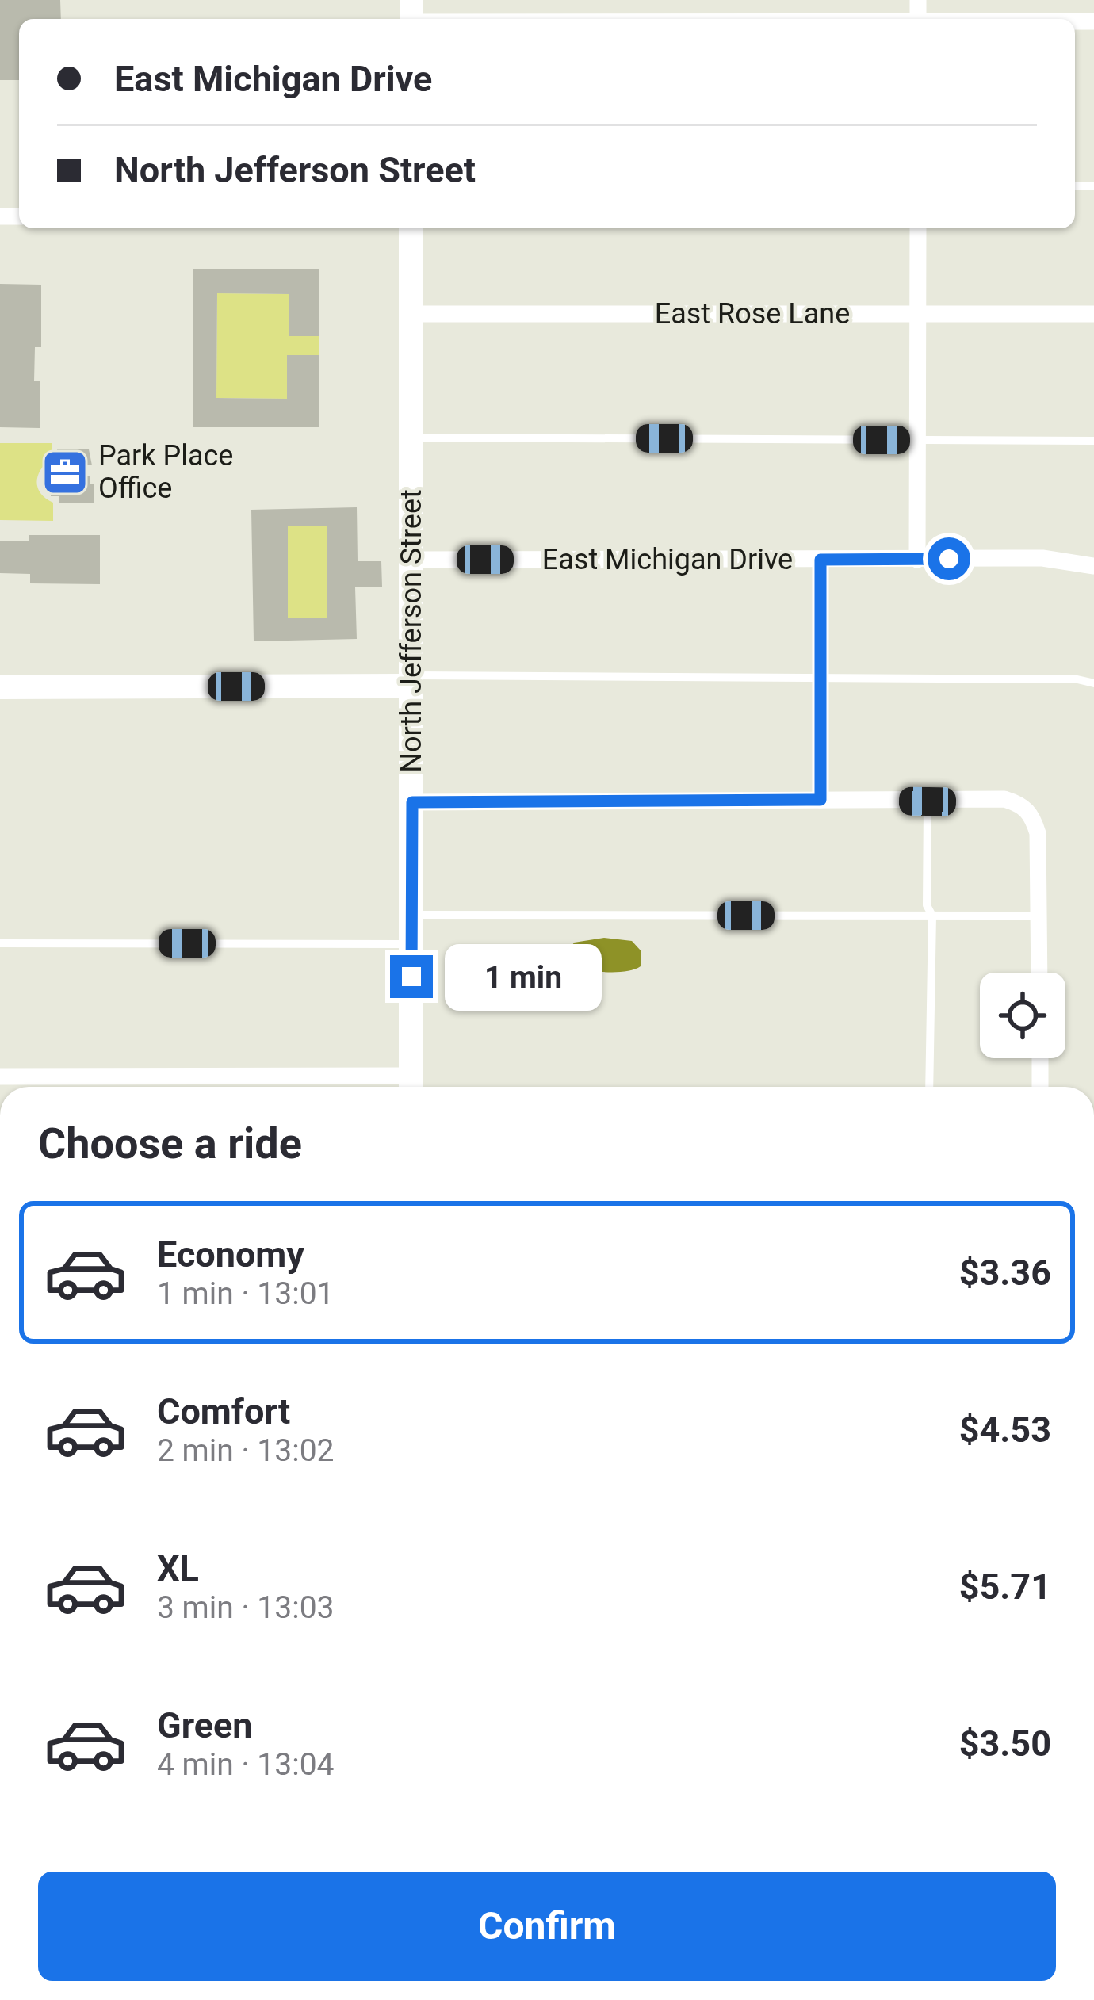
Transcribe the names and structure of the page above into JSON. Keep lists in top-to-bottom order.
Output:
{
  "streets": {
    "street": ["East Rose Lane", "East Michigan Drive", "North Jefferson Street"]
  },
  "crossings": [
    ["East Rose Lane", "North Jefferson Street"],
    ["East Michigan Drive", "North Jefferson Street"]
  ],
  "places": {
    "office": ["Park Place Office"]
  },
  "page": {
    "banner": ["East Michigan Drive", "North Jefferson Street"],
    "bubble": "1 min",
    "heading": "Choose a ride",
    "list": [
      {
        "name": "Economy",
        "note": "1 min · 13:01",
        "value": "$3.36"
      },
      {
        "name": "Comfort",
        "note": "2 min · 13:02",
        "value": "$4.53"
      },
      {
        "name": "XL",
        "note": "3 min · 13:03",
        "value": "$5.71"
      },
      {
        "name": "Green",
        "note": "4 min · 13:04",
        "value": "$3.50"
      }
    ],
    "buttons": "Confirm"
  }
}
